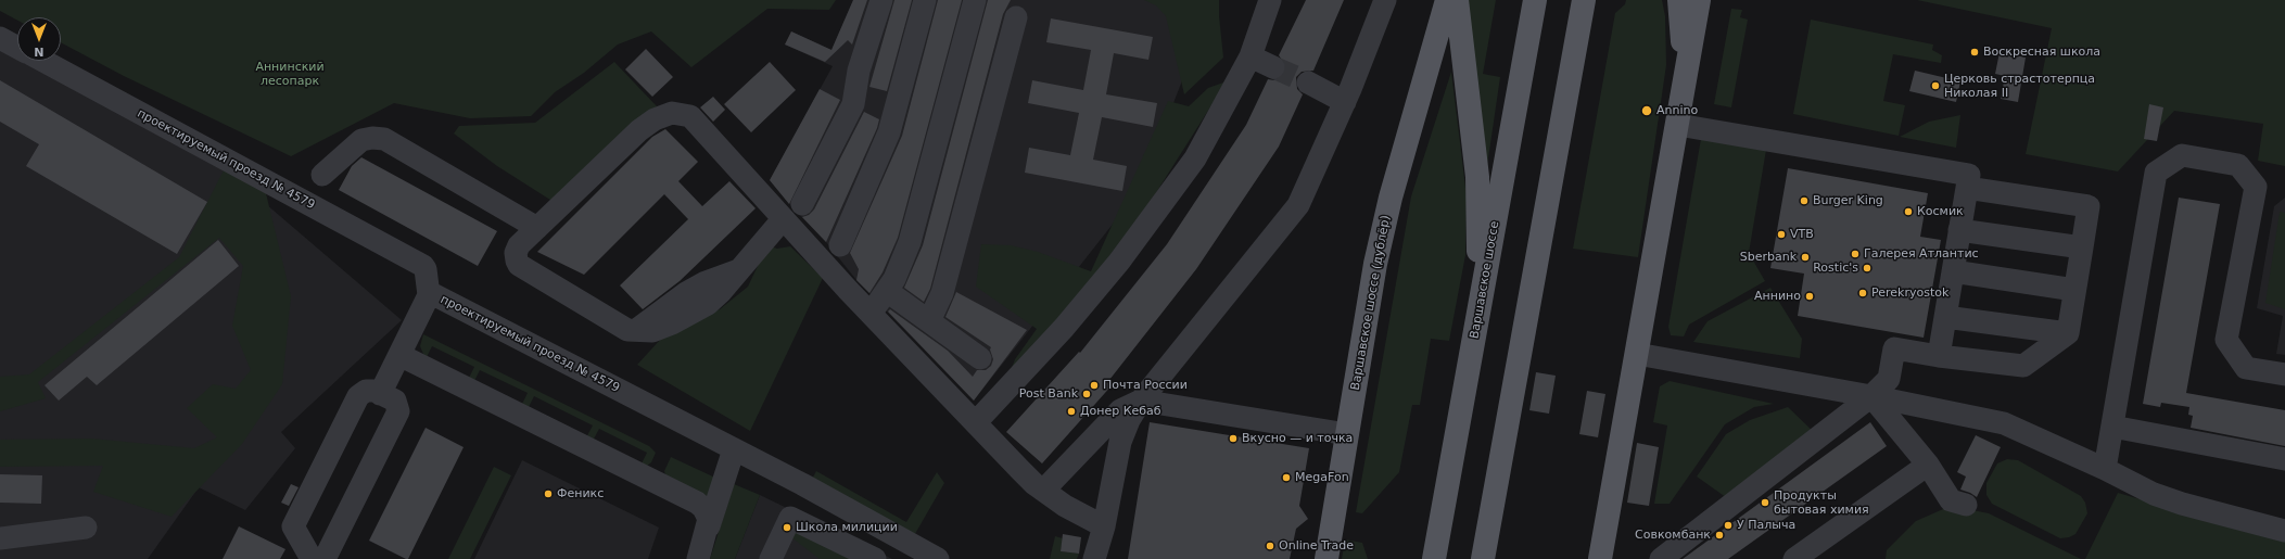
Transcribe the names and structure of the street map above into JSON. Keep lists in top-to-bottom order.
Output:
{
  "streets": {
    "main road": ["Варшавское шоссе", "Варшавское шоссе (дублёр)"],
    "street": ["проектируемый проезд № 4579"]
  },
  "parks": ["Аннинский лесопарк"],
  "places": [
    "Воскресная школа",
    "Церковь страстотерпца Николая II",
    "Annino",
    "Burger King",
    "Космик",
    "VTB",
    "Галерея Атлантис",
    "Sberbank",
    "Rostic's",
    "Perekryostok",
    "Аннино",
    "Почта России",
    "Post Bank",
    "Донер Кебаб",
    "Вкусно — и точка",
    "MegaFon",
    "Феникс",
    "Продукты бытовая химия",
    "У Палыча",
    "Школа милиции",
    "Совкомбанк",
    "Online Trade"
  ],
  "north": "bottom"
}
